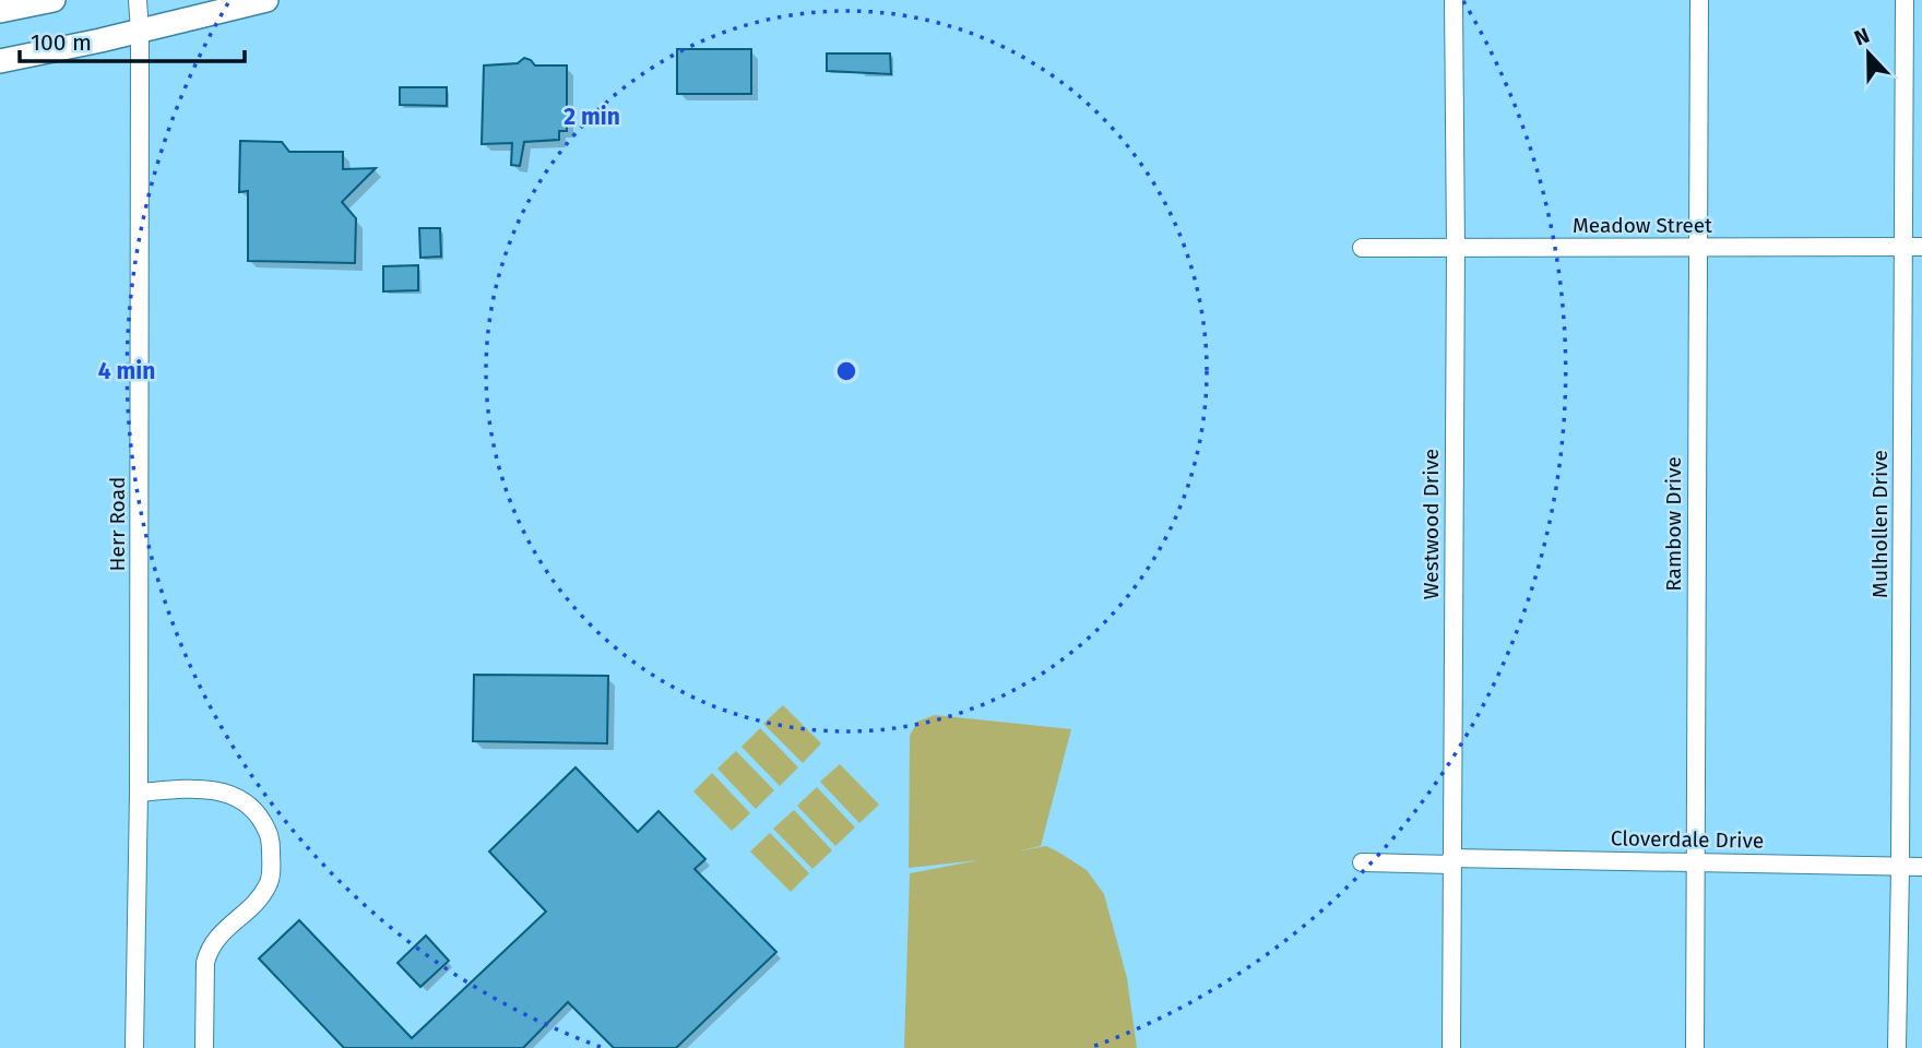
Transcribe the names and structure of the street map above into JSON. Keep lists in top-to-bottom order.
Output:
{
  "streets": {
    "street": [
      "Meadow Street",
      "Herr Road",
      "Westwood Drive",
      "Rambow Drive",
      "Mulhollen Drive",
      "Cloverdale Drive"
    ]
  },
  "crossings": [
    ["Meadow Street", "Westwood Drive"],
    ["Meadow Street", "Rambow Drive"],
    ["Meadow Street", "Mulhollen Drive"],
    ["Westwood Drive", "Cloverdale Drive"],
    ["Rambow Drive", "Cloverdale Drive"],
    ["Mulhollen Drive", "Cloverdale Drive"]
  ],
  "scale_bar": "100 m",
  "north": "top",
  "rings": ["2 min", "4 min"]
}
